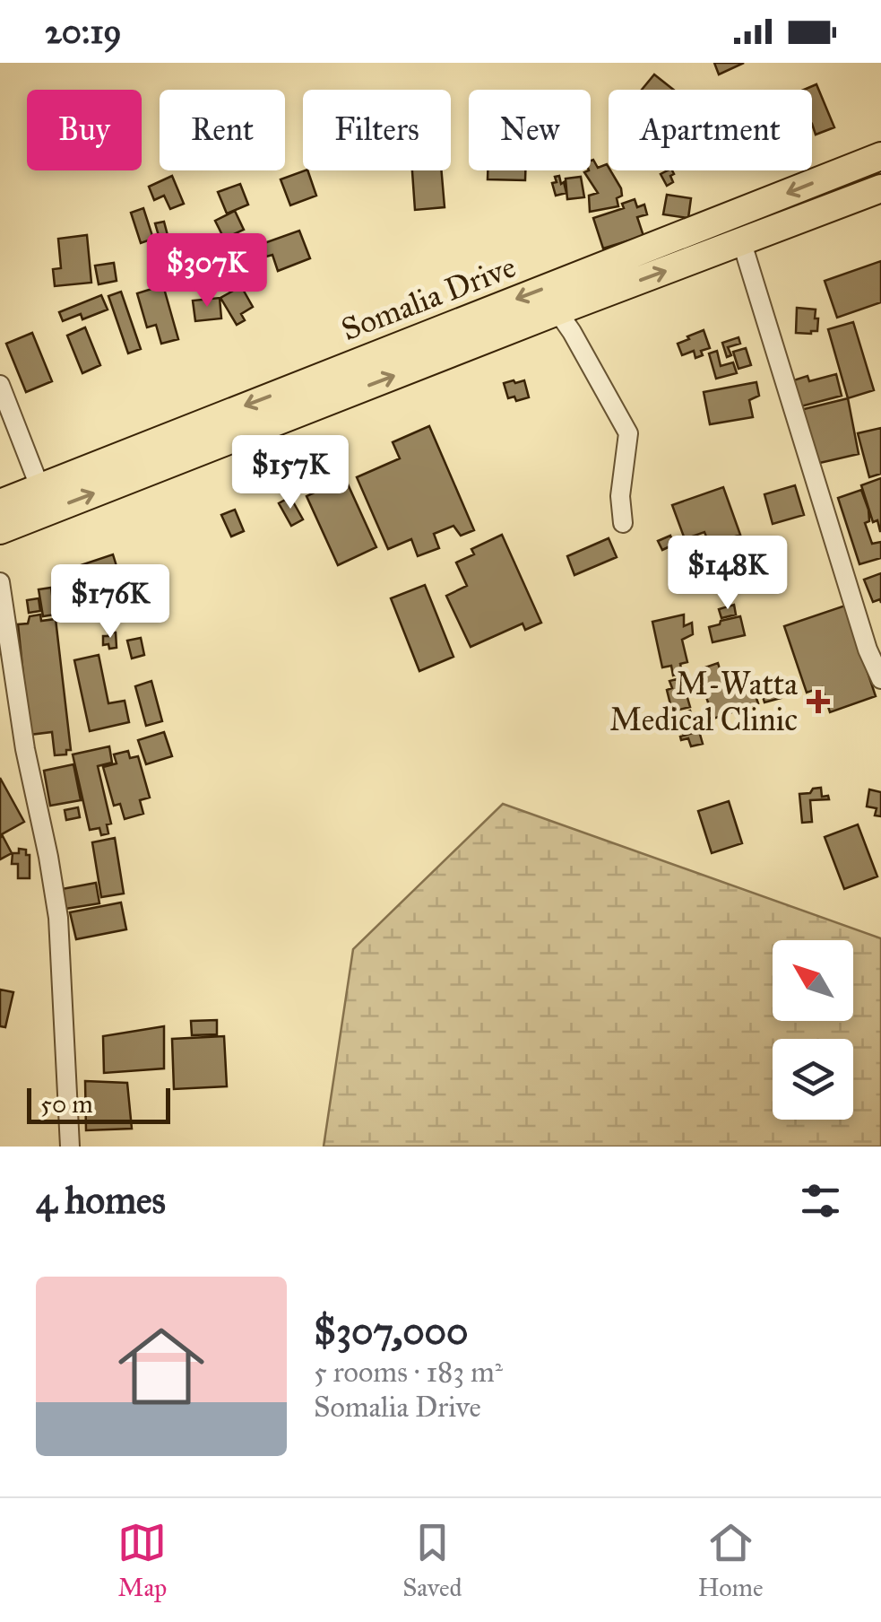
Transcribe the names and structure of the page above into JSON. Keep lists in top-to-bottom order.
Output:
{
  "streets": {
    "main road": ["Somalia Drive"]
  },
  "places": {
    "health": ["M-Watta Medical Clinic"]
  },
  "scale_bar": "50 m",
  "north": "top left",
  "page": {
    "status": "20:19",
    "chip": [
      "Buy",
      "Rent",
      "Filters",
      "New",
      "Apartment"
    ],
    "price": [
      "$307K",
      "$157K",
      "$148K",
      "$176K"
    ],
    "scale": "50 m",
    "heading": "4 homes",
    "list": [
      {
        "name": "$307,000",
        "note": "5 rooms · 183 m² · Somalia Drive"
      }
    ],
    "tabs": ["Map", "Saved", "Home"]
  }
}
